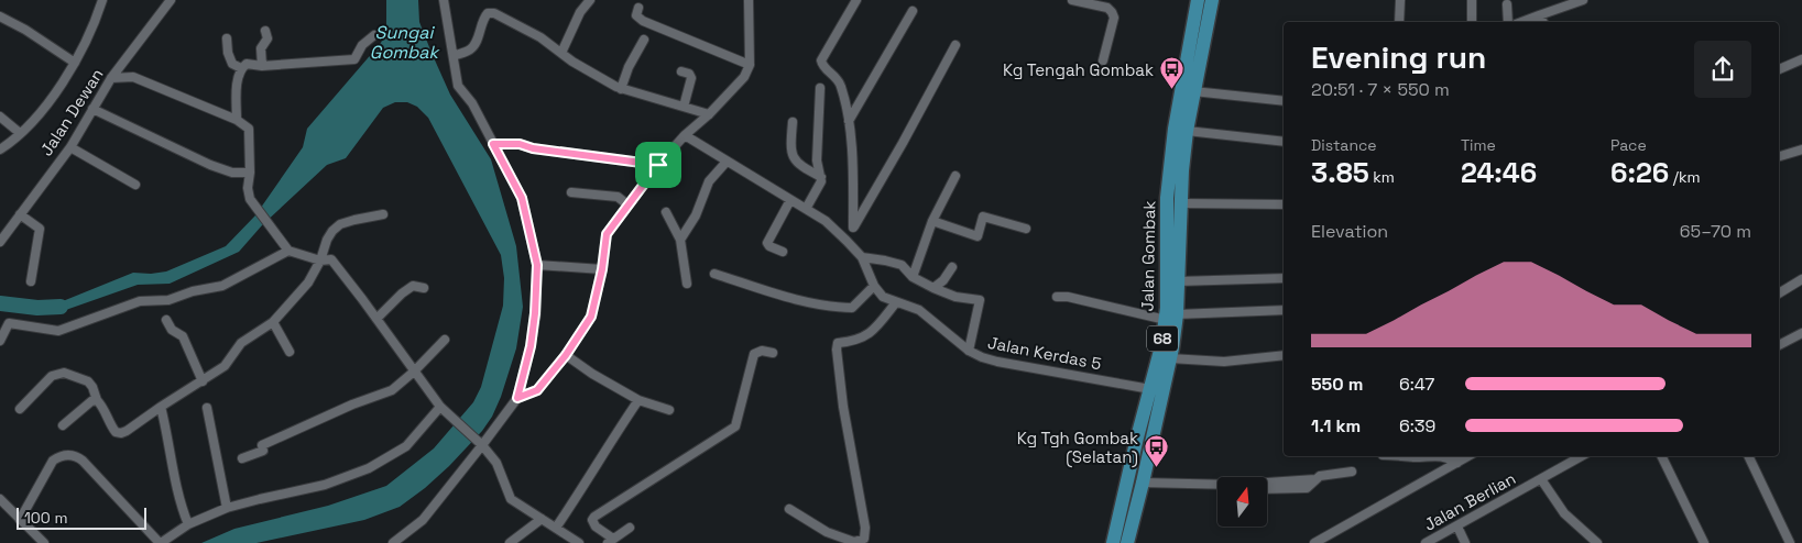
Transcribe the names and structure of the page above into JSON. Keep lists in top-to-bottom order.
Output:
{
  "streets": {
    "main road": ["Jalan Gombak", "68"],
    "street": ["Jalan Dewan", "Jalan Kerdas 5", "Jalan Berlian"]
  },
  "crossings": [
    ["Jalan Gombak", "Jalan Kerdas 5"]
  ],
  "water": ["Sungai Gombak"],
  "places": {
    "bus stop": ["Kg Tengah Gombak", "Kg Tgh Gombak (Selatan)"]
  },
  "scale_bar": "100 m",
  "north": "top",
  "page": {
    "heading": ["Evening run", "20:51 · 7 × 550 m"],
    "stats": [
      ["Distance", "3.85 km"],
      ["Time", "24:46"],
      ["Pace", "6:26 /km"]
    ],
    "chart": ["Elevation", "65–70 m"],
    "list": [
      {
        "name": "550 m",
        "note": "6:47"
      },
      {
        "name": "1.1 km",
        "note": "6:39"
      }
    ],
    "scale": "100 m"
  }
}
